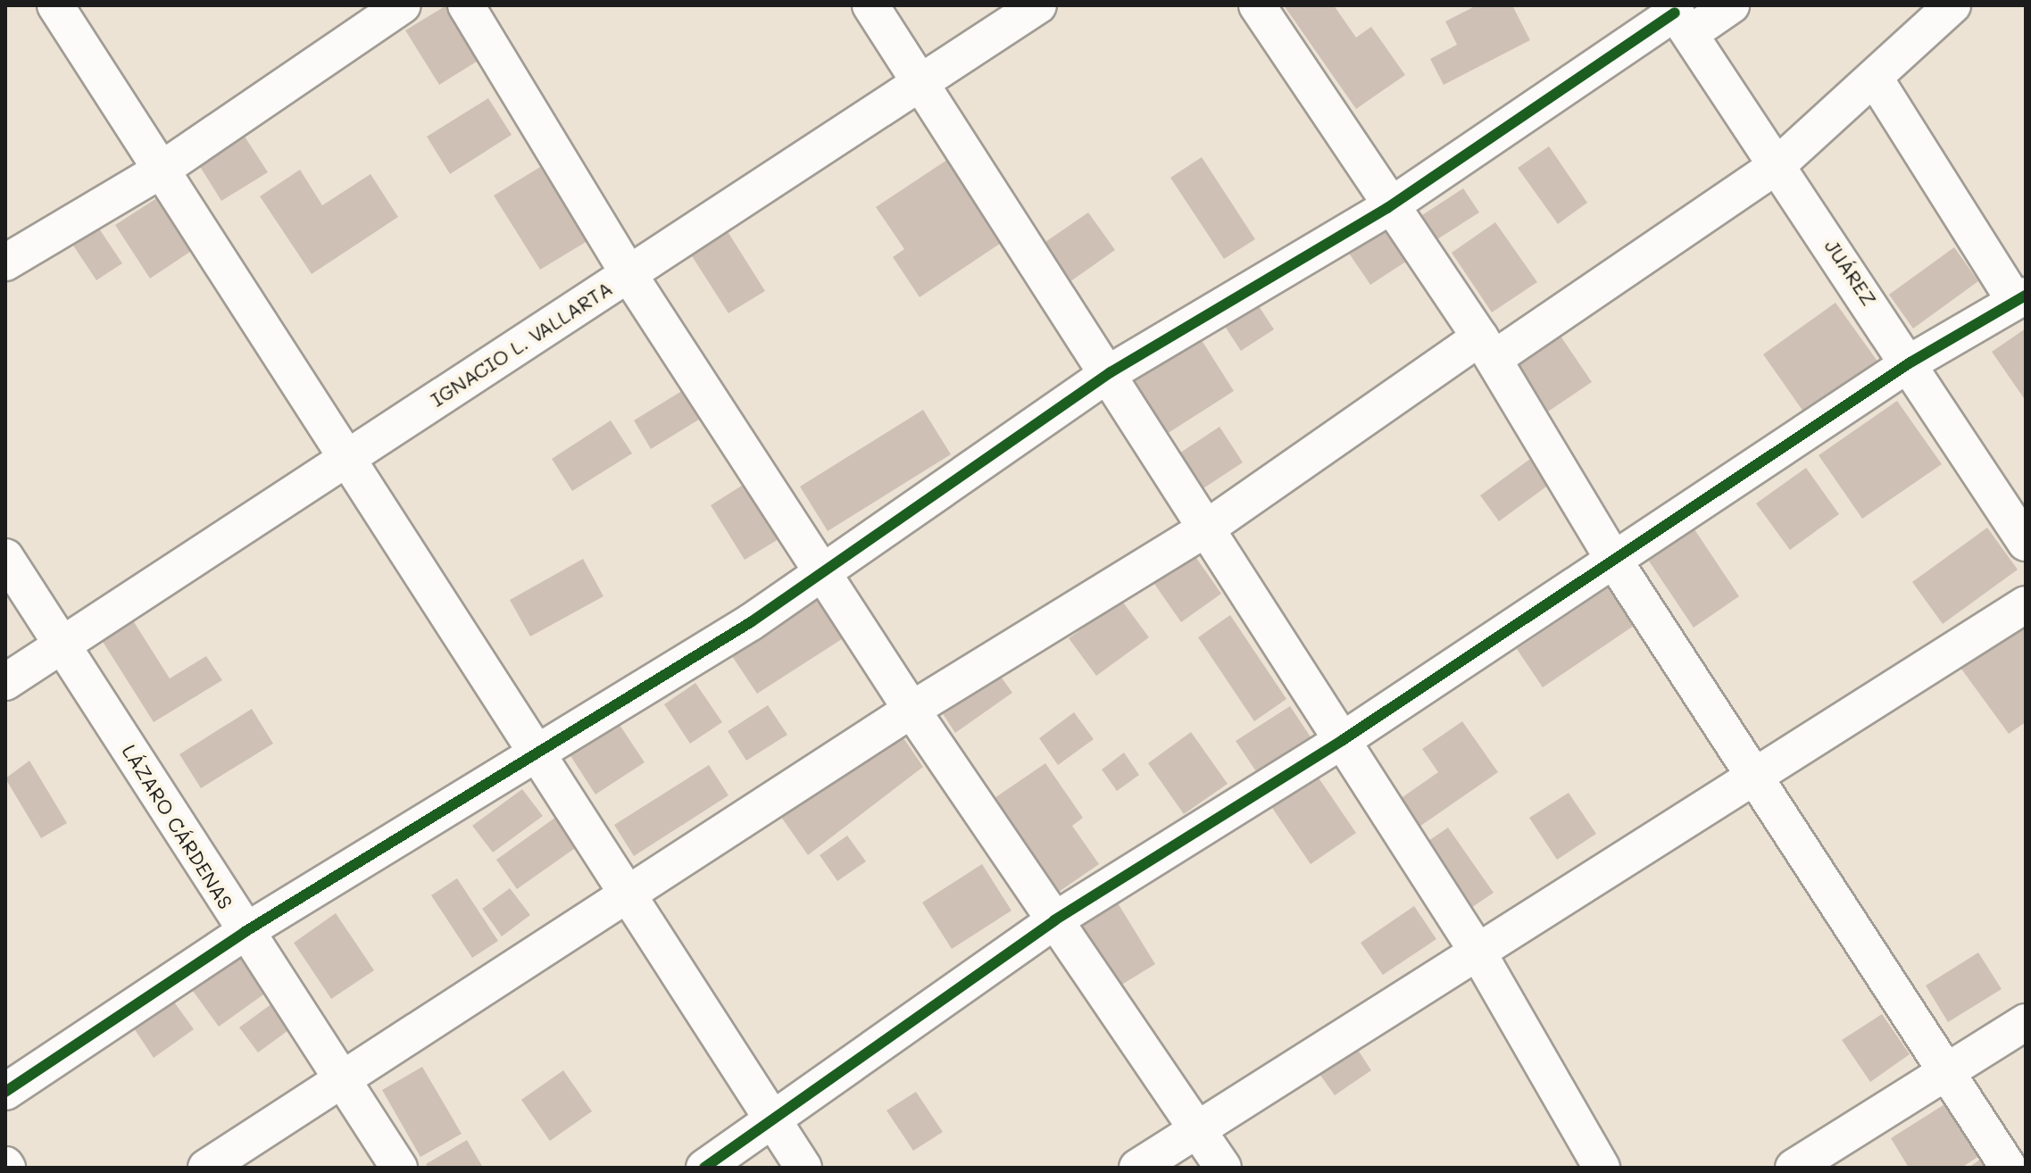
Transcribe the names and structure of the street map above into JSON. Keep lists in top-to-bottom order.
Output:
{
  "streets": {
    "street": ["JUÁREZ", "IGNACIO L. VALLARTA", "LÁZARO CÁRDENAS"]
  },
  "crossings": [
    ["IGNACIO L. VALLARTA", "LÁZARO CÁRDENAS"]
  ]
}
